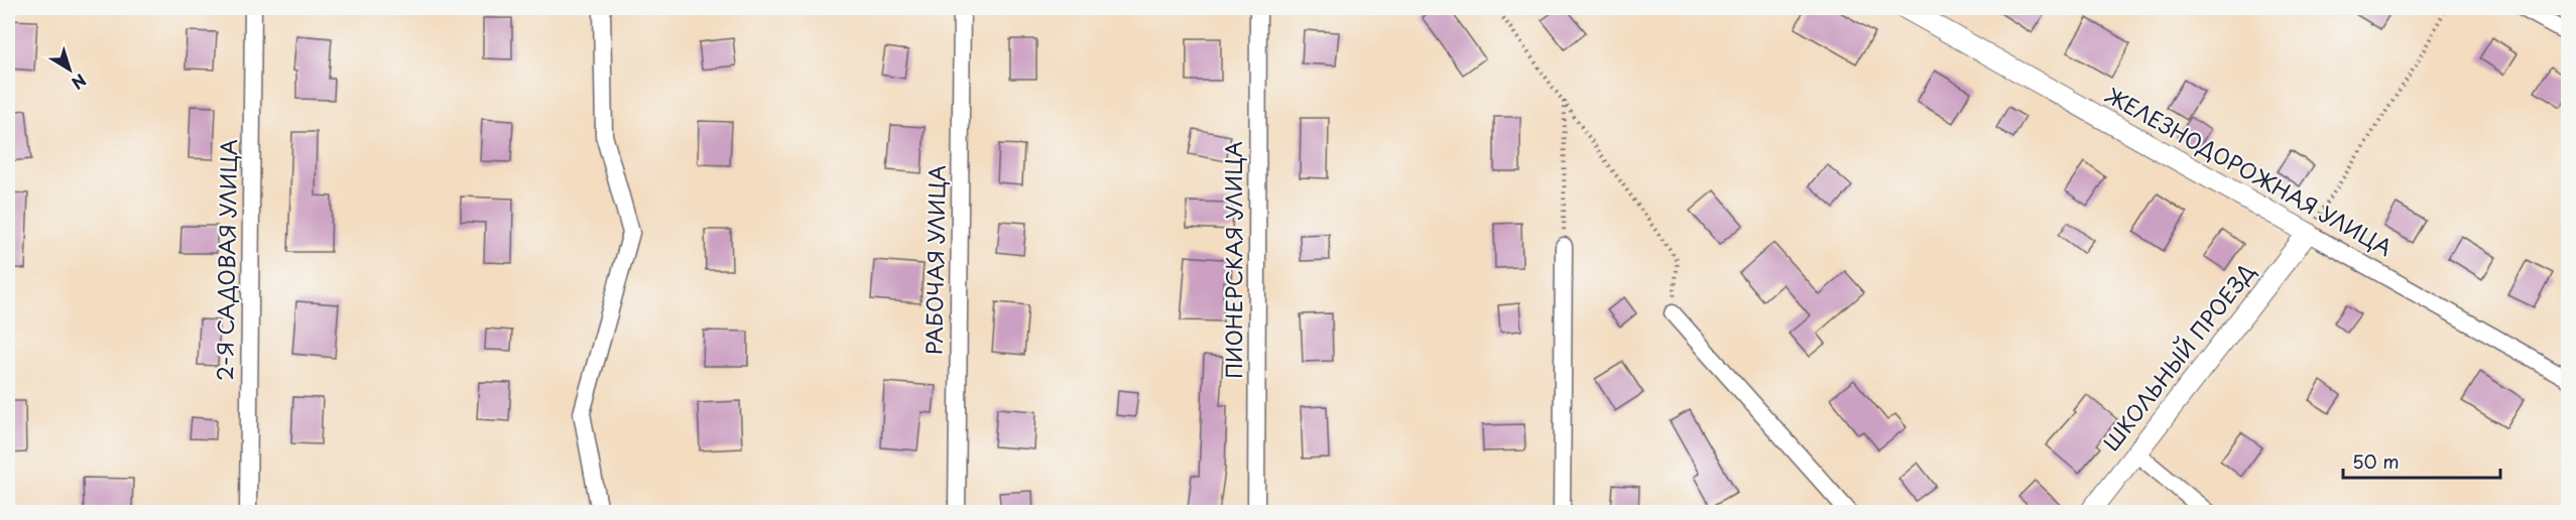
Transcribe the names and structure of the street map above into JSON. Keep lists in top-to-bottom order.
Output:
{
  "streets": {
    "street": [
      "ЖЕЛЕЗНОДОРОЖНАЯ УЛИЦА",
      "2-Я САДОВАЯ УЛИЦА",
      "РАБОЧАЯ УЛИЦА",
      "ПИОНЕРСКАЯ УЛИЦА",
      "ШКОЛЬНЫЙ ПРОЕЗД"
    ]
  },
  "crossings": [
    ["ЖЕЛЕЗНОДОРОЖНАЯ УЛИЦА", "ШКОЛЬНЫЙ ПРОЕЗД"]
  ],
  "scale_bar": "50 m",
  "north": "bottom right"
}
